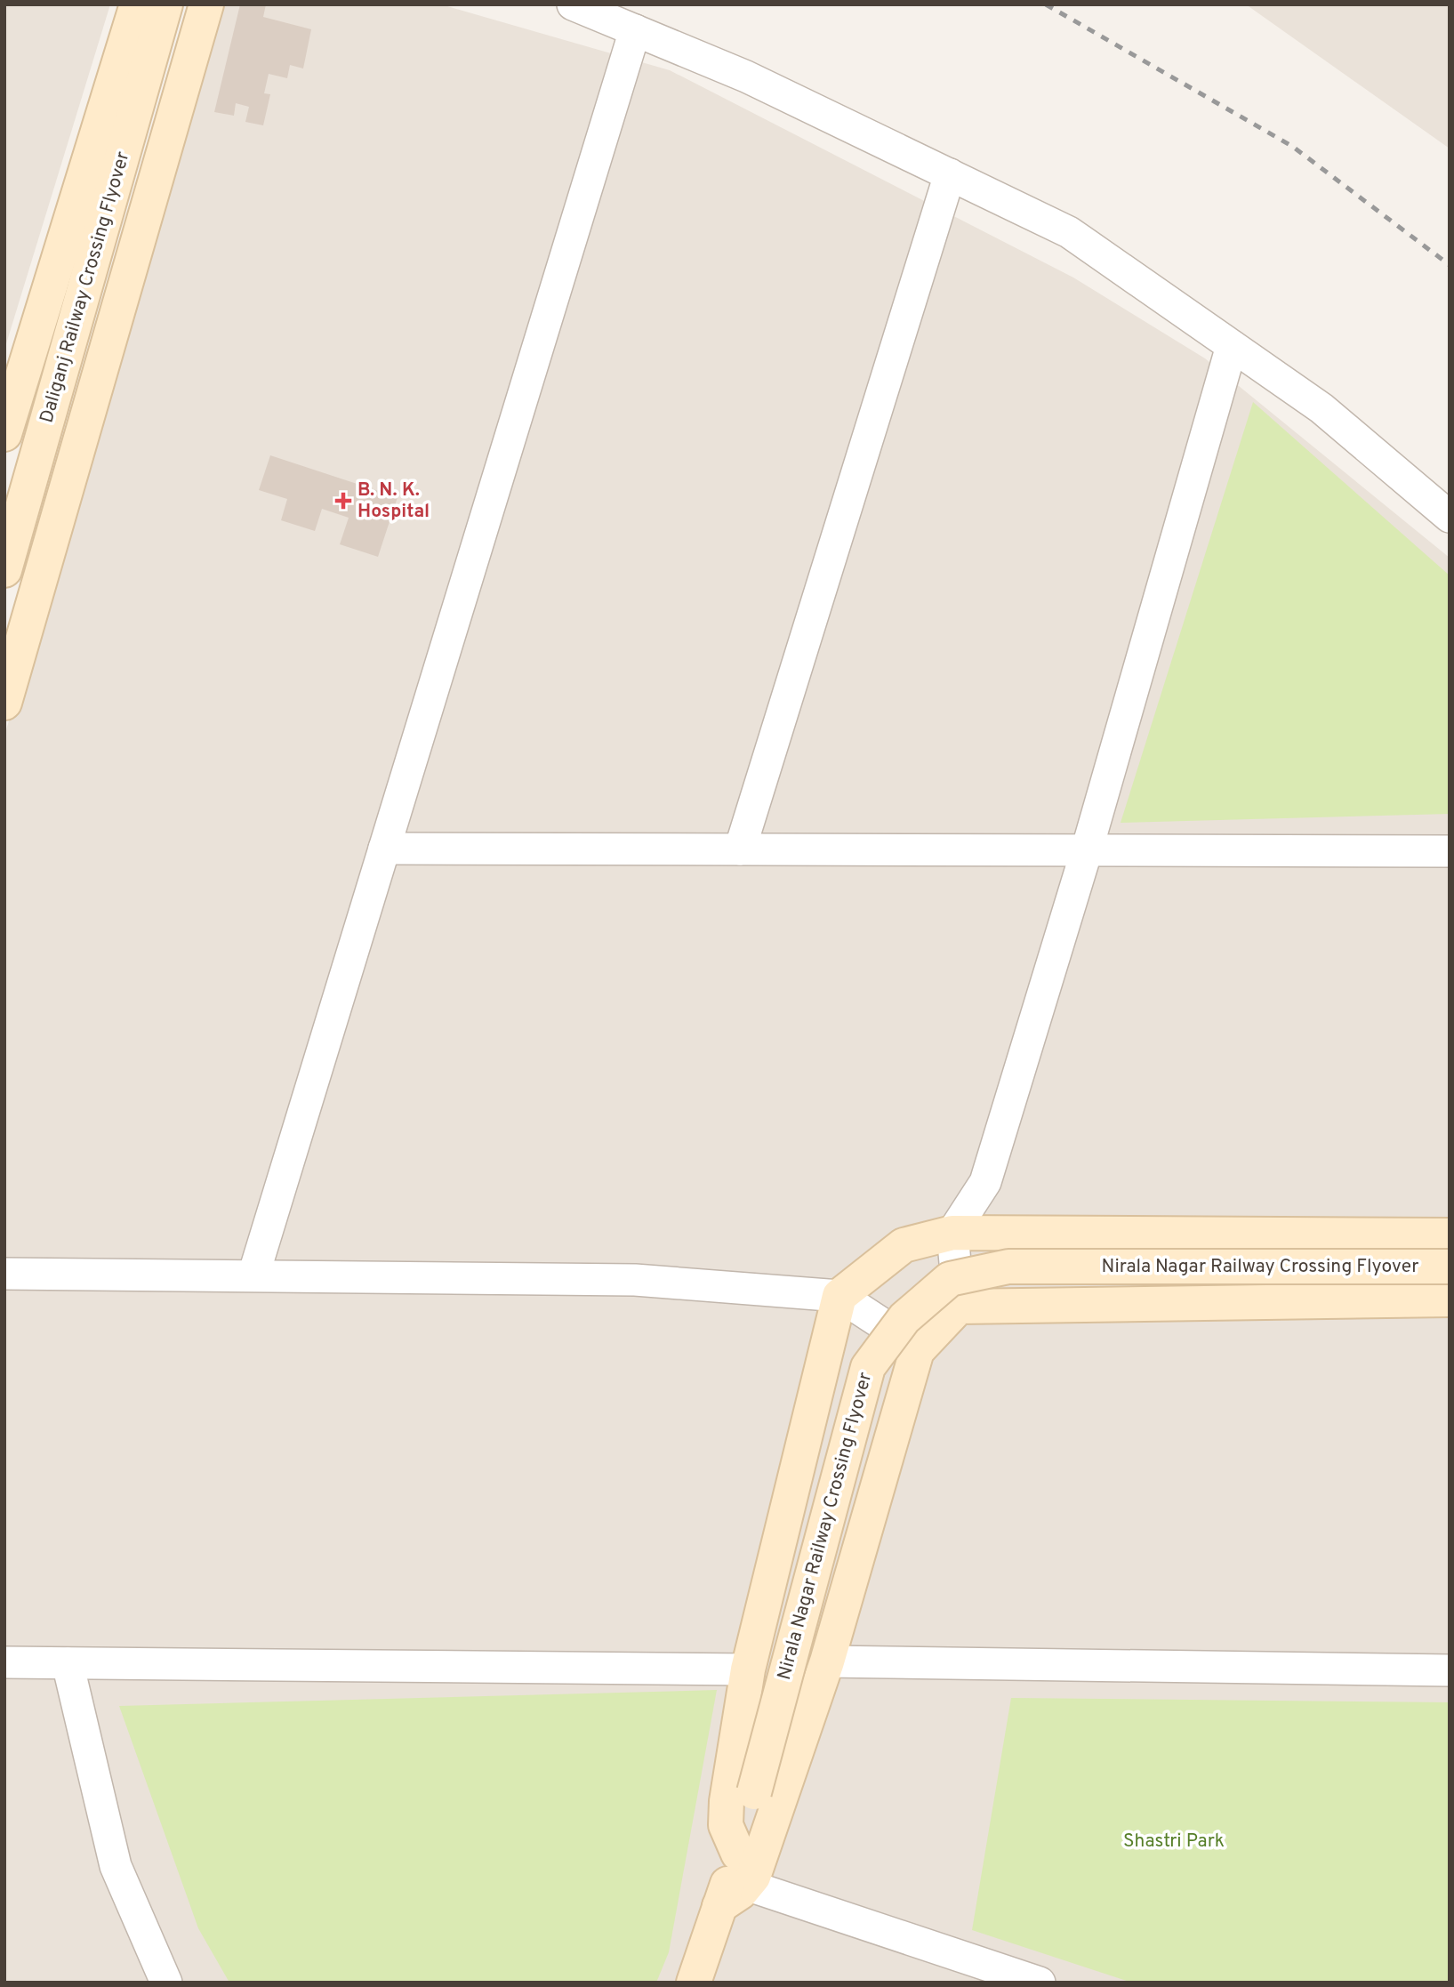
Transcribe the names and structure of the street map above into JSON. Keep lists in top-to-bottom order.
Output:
{
  "streets": {
    "street": ["Daliganj Railway Crossing Flyover", "Nirala Nagar Railway Crossing Flyover"]
  },
  "parks": ["Shastri Park"],
  "places": {
    "health": ["B. N. K. Hospital"]
  }
}
